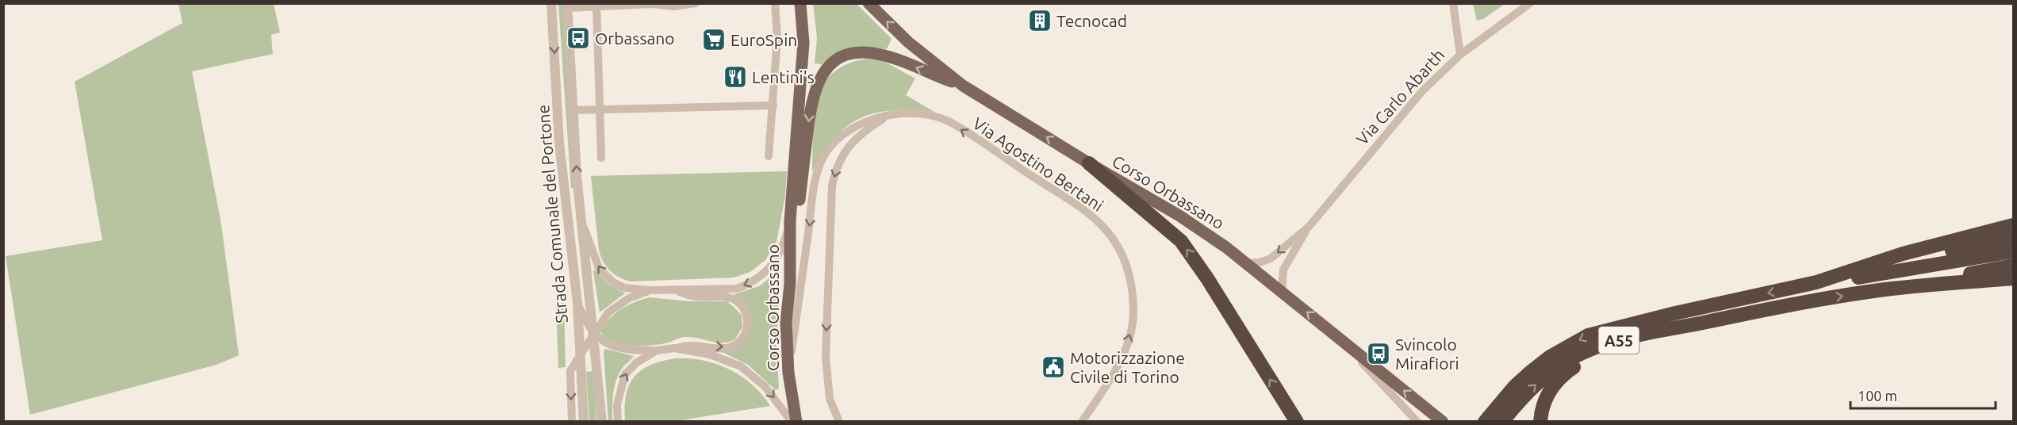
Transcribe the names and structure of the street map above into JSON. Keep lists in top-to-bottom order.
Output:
{
  "streets": {
    "highway": ["A55"],
    "main road": ["Corso Orbassano"],
    "street": ["Via Carlo Abarth", "Via Agostino Bertani", "Strada Comunale del Portone"]
  },
  "crossings": [
    ["Via Carlo Abarth", "Corso Orbassano"],
    ["Via Agostino Bertani", "Corso Orbassano"],
    ["Corso Orbassano", "Strada Comunale del Portone"]
  ],
  "places": {
    "building": ["Tecnocad"],
    "bus stop": ["Orbassano", "Svincolo Mirafiori"],
    "supermarket": ["EuroSpin"],
    "restaurant": ["Lentini's"],
    "public building": ["Motorizzazione Civile di Torino"]
  },
  "scale_bar": "100 m"
}
